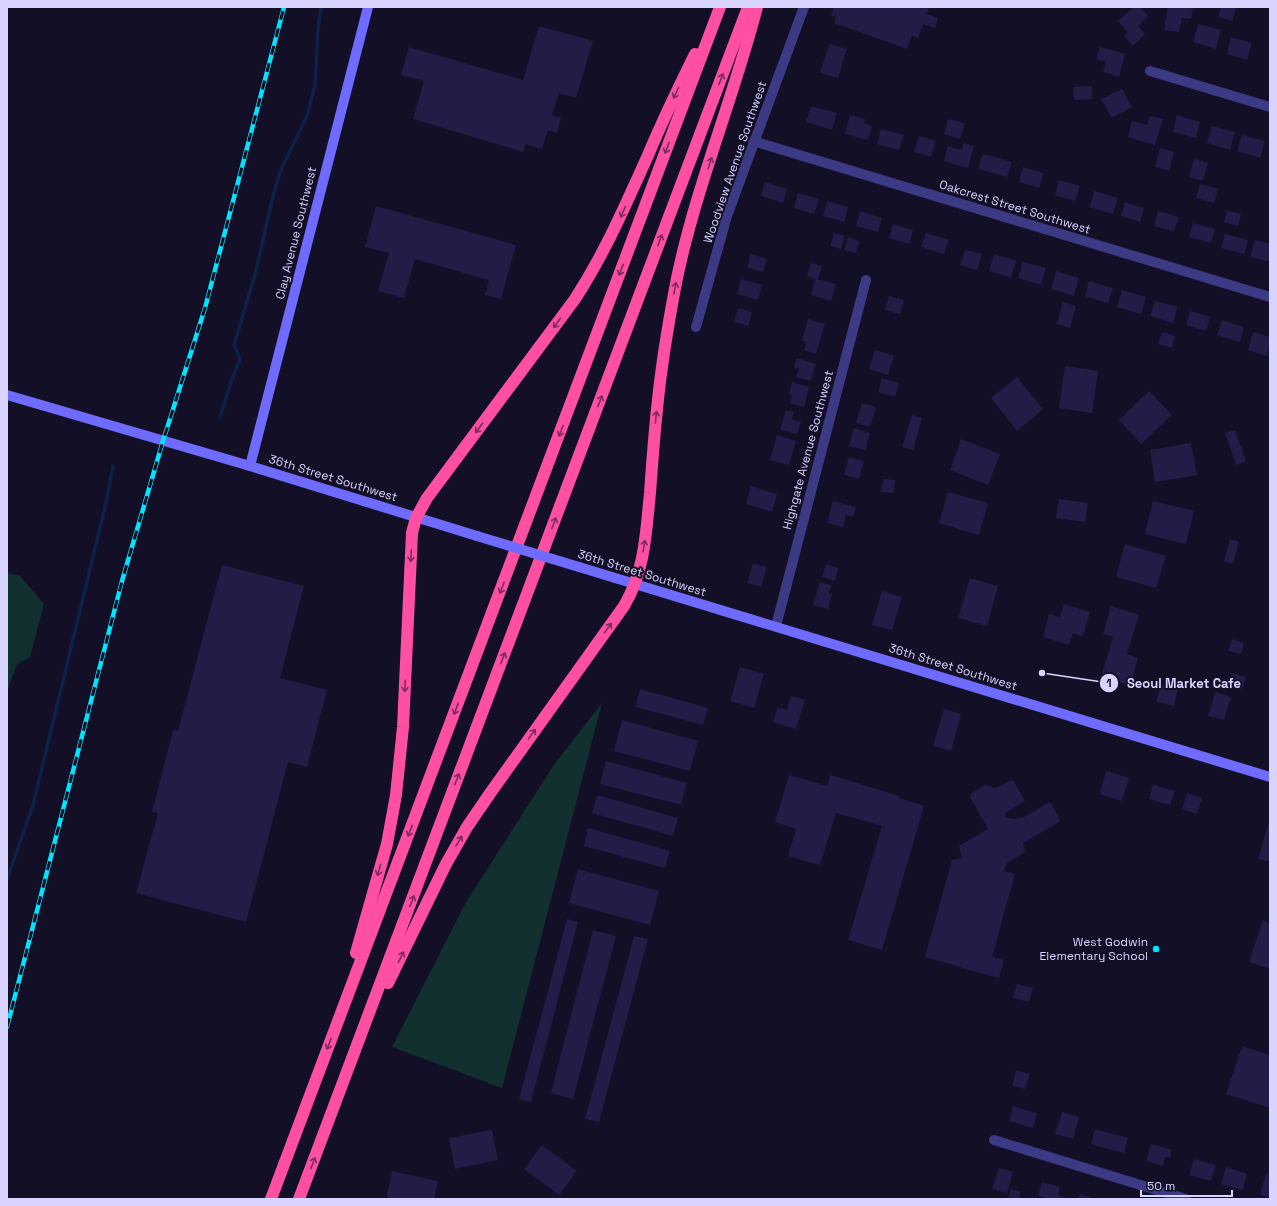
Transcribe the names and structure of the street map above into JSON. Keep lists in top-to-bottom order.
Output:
{
  "streets": {
    "street": [
      "Woodview Avenue Southwest",
      "Oakcrest Street Southwest",
      "Clay Avenue Southwest",
      "Highgate Avenue Southwest",
      "36th Street Southwest"
    ]
  },
  "crossings": [
    ["Woodview Avenue Southwest", "Oakcrest Street Southwest"],
    ["Clay Avenue Southwest", "36th Street Southwest"],
    ["Highgate Avenue Southwest", "36th Street Southwest"]
  ],
  "places": ["Seoul Market Cafe", "West Godwin Elementary School"],
  "scale_bar": "50 m"
}
